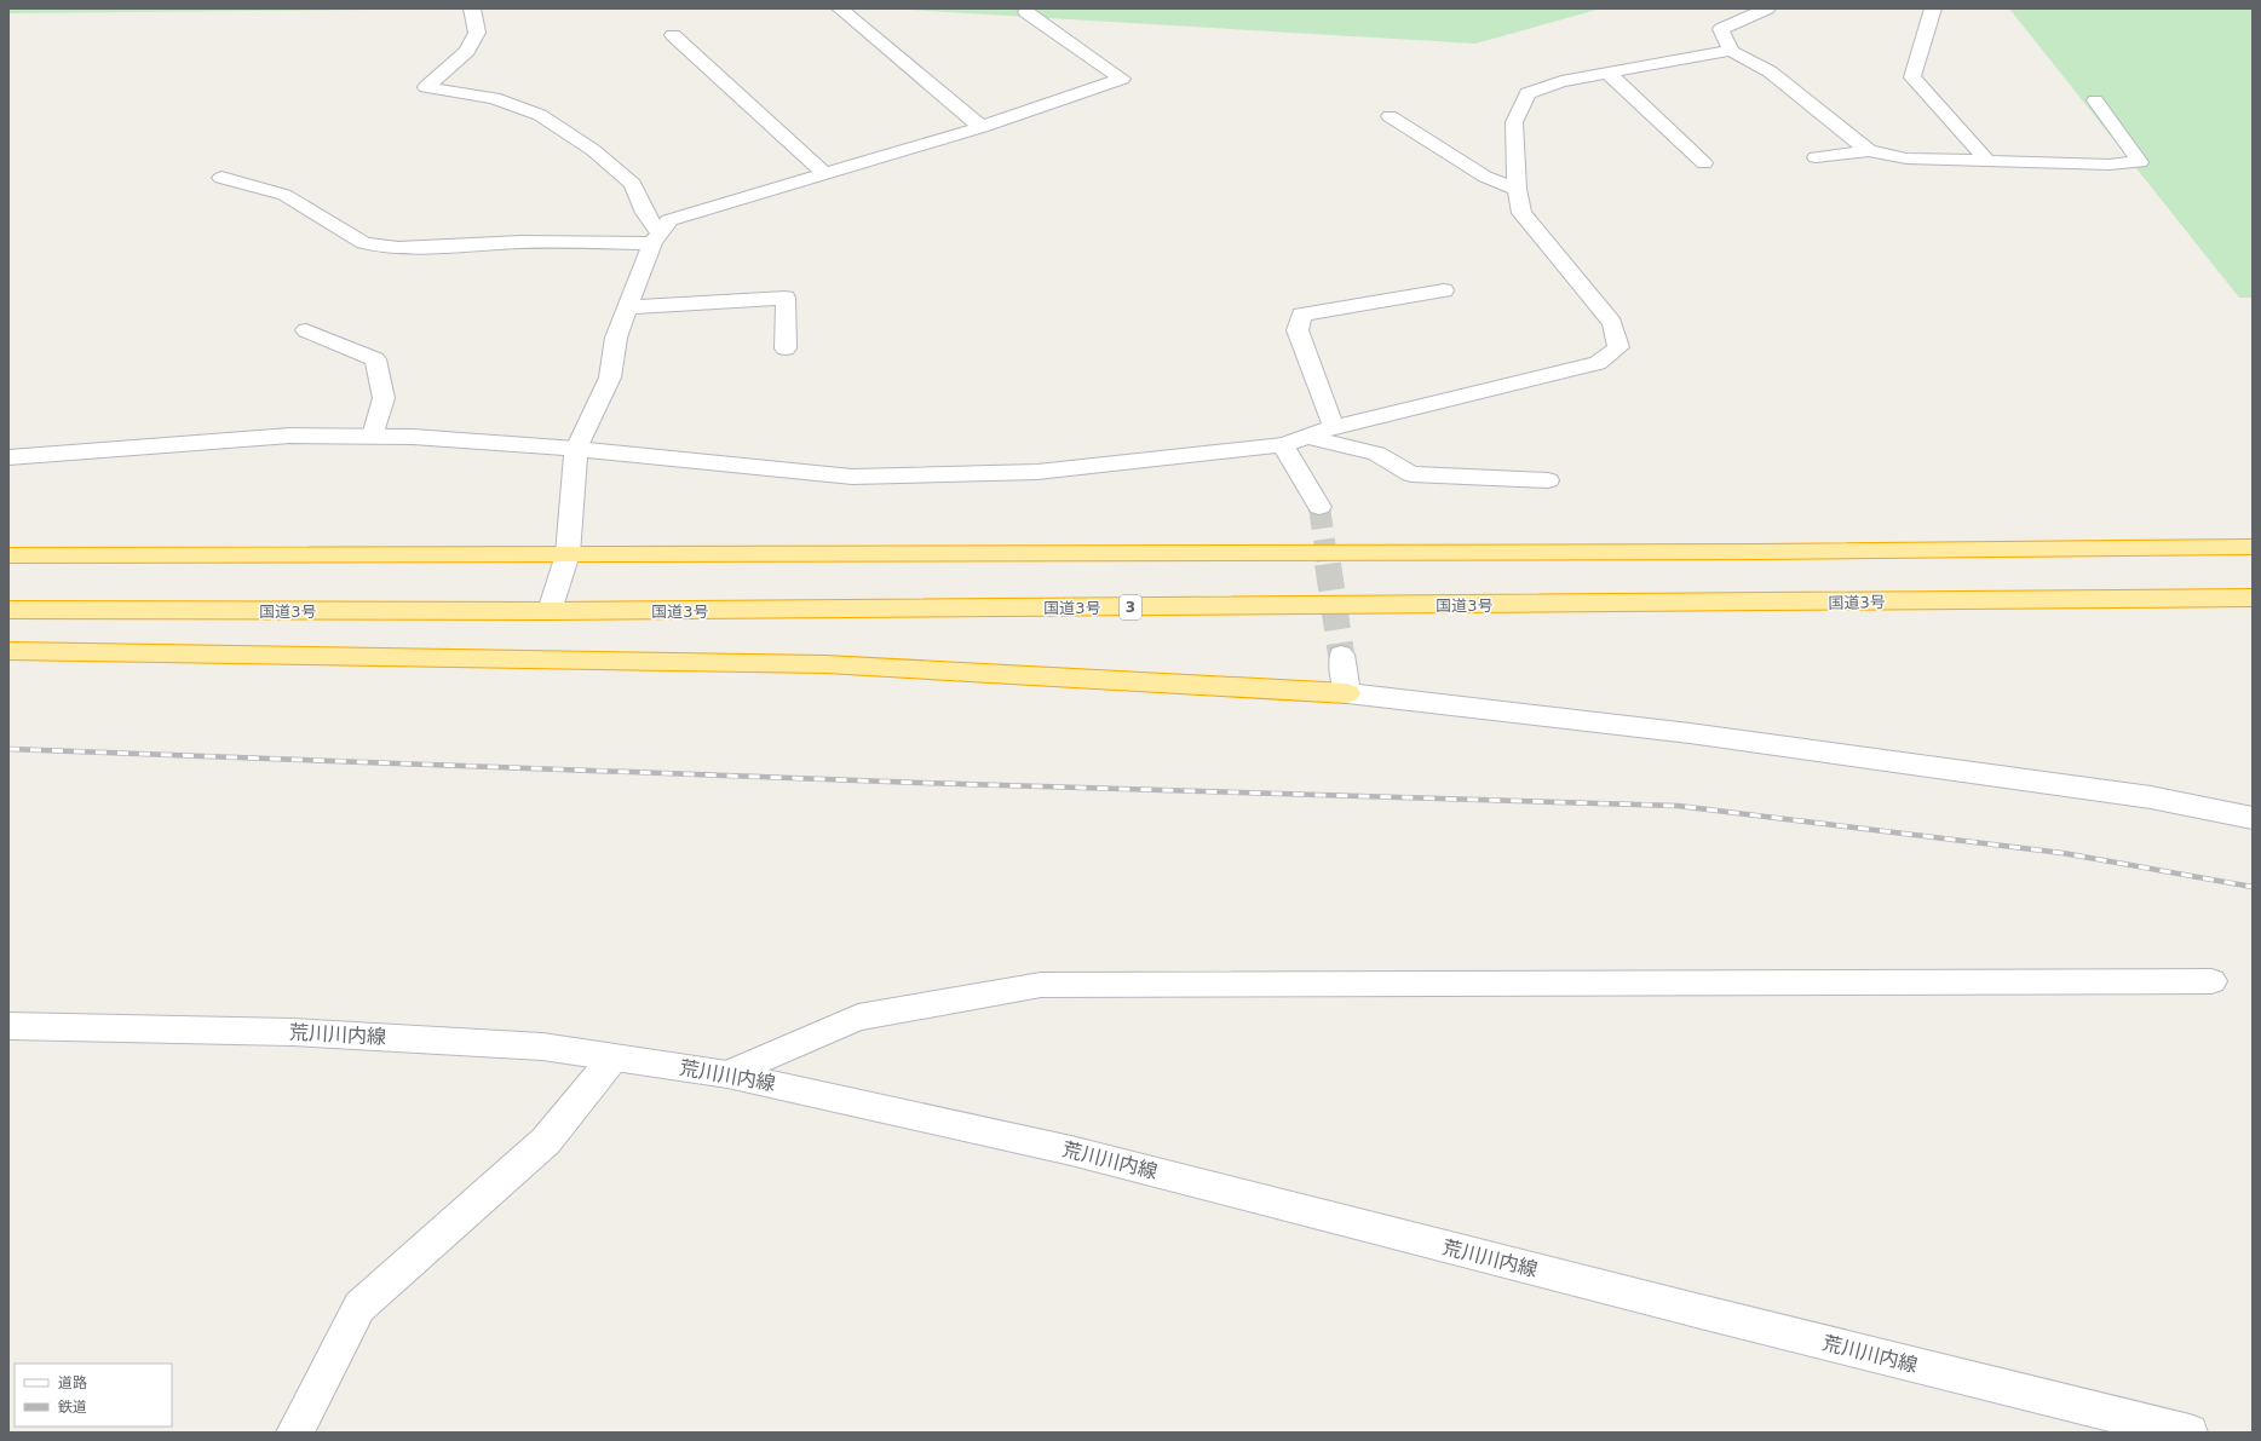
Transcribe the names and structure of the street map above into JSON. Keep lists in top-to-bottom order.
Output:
{
  "streets": {
    "highway": ["国道3号", "3"],
    "street": ["荒川川内線"]
  },
  "legend": ["道路", "鉄道"]
}
